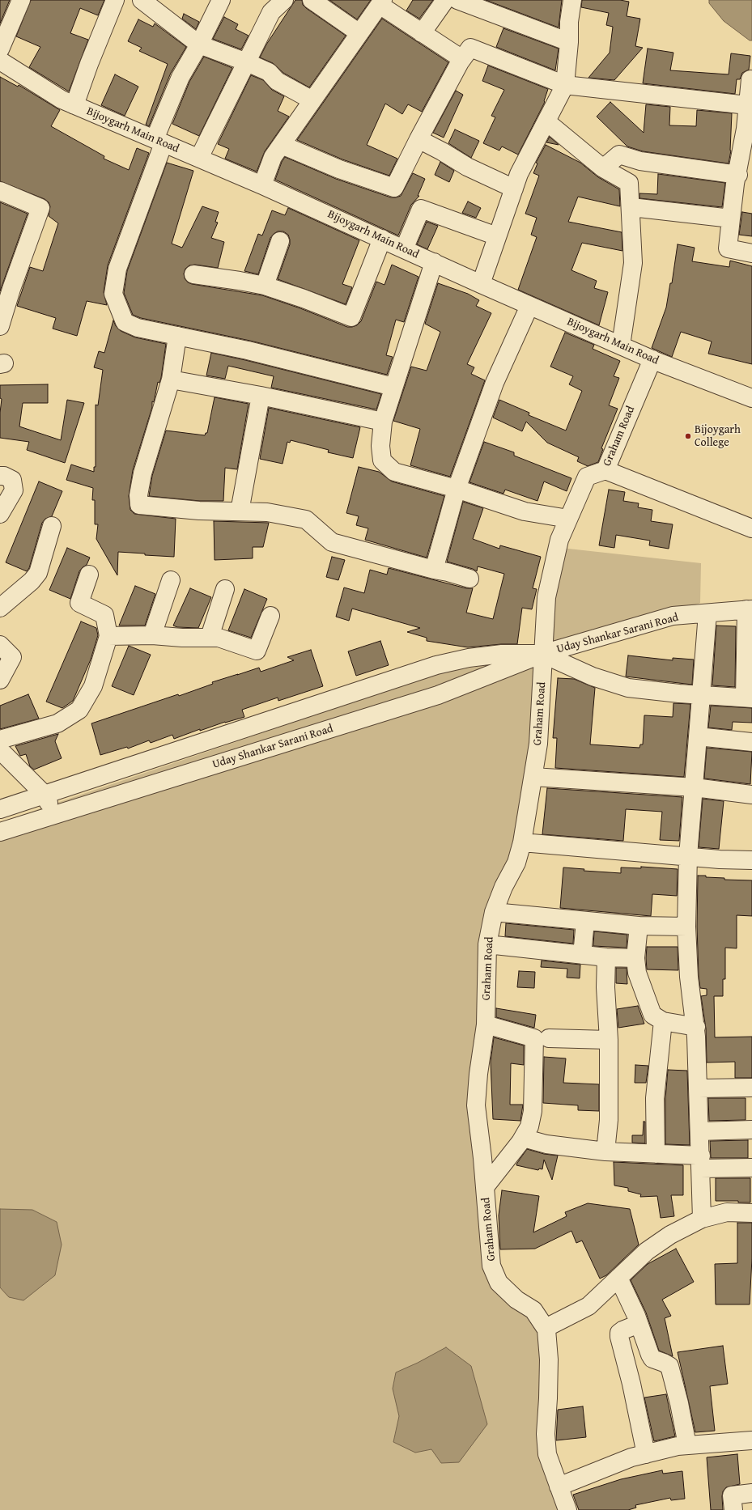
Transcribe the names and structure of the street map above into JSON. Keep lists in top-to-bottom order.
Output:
{
  "streets": {
    "street": ["Bijoygarh Main Road", "Graham Road", "Uday Shankar Sarani Road"]
  },
  "crossings": [
    ["Bijoygarh Main Road", "Graham Road"],
    ["Graham Road", "Uday Shankar Sarani Road"]
  ],
  "places": ["Bijoygarh College"]
}
